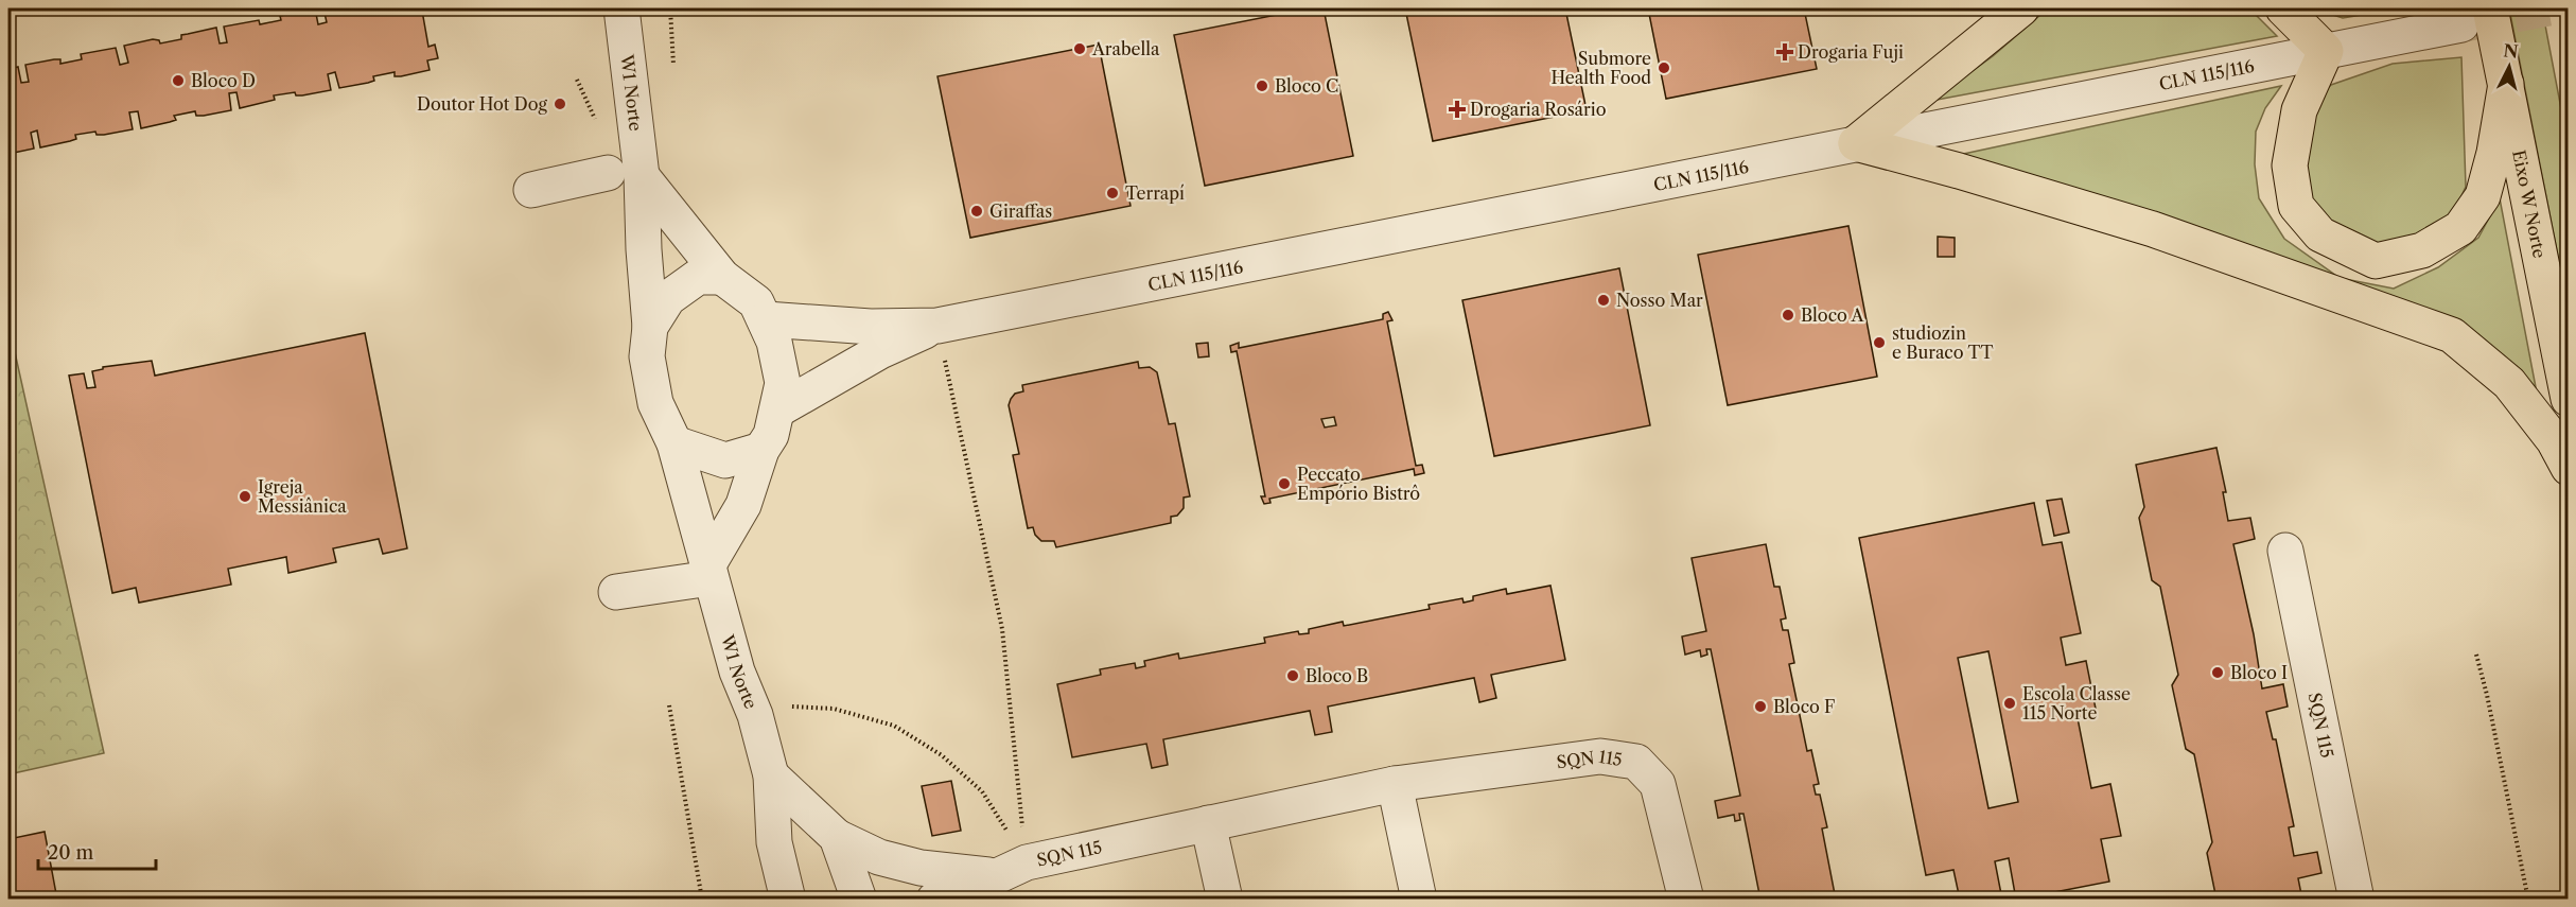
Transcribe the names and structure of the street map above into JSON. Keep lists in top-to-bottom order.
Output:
{
  "streets": {
    "main road": ["Eixo W Norte"],
    "street": ["CLN 115/116", "W1 Norte", "SQN 115"]
  },
  "crossings": [
    ["CLN 115/116", "W1 Norte"],
    ["CLN 115/116", "Eixo W Norte"]
  ],
  "places": {
    "other": [
      "Arabella",
      "Submore Health Food",
      "Bloco D",
      "Bloco C",
      "Doutor Hot Dog",
      "Terrapí",
      "Giraffas",
      "Nosso Mar",
      "Bloco A",
      "studiozin e Buraco TT",
      "Peccato Empório Bistrô",
      "Igreja Messiânica",
      "Bloco I",
      "Bloco B",
      "Escola Classe 115 Norte",
      "Bloco F"
    ],
    "health": ["Drogaria Fuji", "Drogaria Rosário"]
  },
  "scale_bar": "20 m",
  "north": "top"
}
